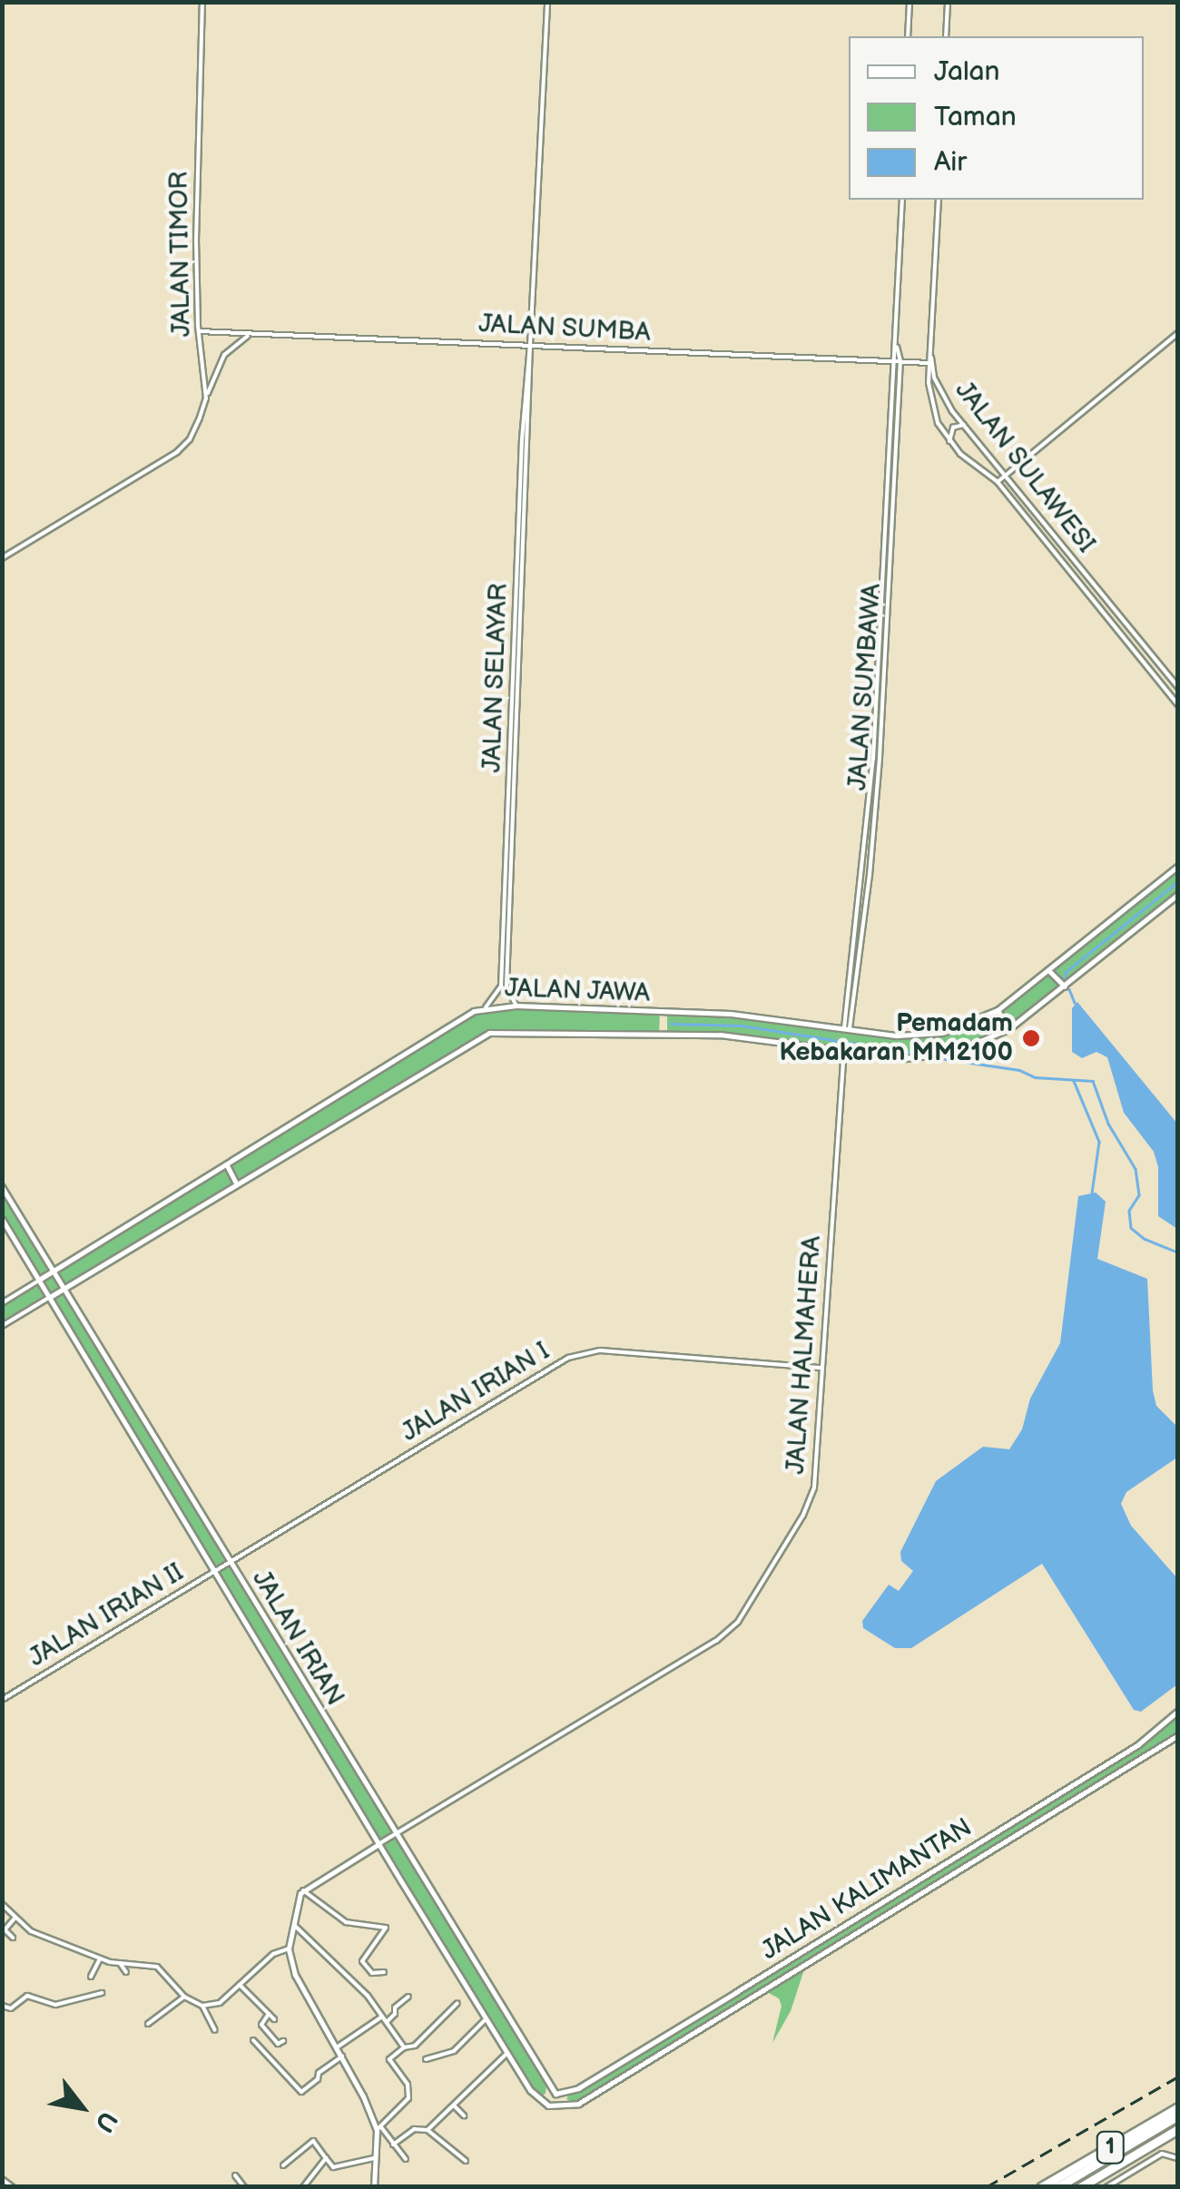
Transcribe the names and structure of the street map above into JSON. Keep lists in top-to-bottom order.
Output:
{
  "streets": {
    "highway": ["1"],
    "street": [
      "JALAN TIMOR",
      "JALAN SUMBA",
      "JALAN SULAWESI",
      "JALAN SELAYAR",
      "JALAN SUMBAWA",
      "JALAN JAWA",
      "JALAN HALMAHERA",
      "JALAN IRIAN I",
      "JALAN IRIAN II",
      "JALAN IRIAN",
      "JALAN KALIMANTAN"
    ]
  },
  "crossings": [
    ["JALAN TIMOR", "JALAN SUMBA"],
    ["JALAN SUMBA", "JALAN SULAWESI"],
    ["JALAN SUMBA", "JALAN SELAYAR"],
    ["JALAN SUMBA", "JALAN SUMBAWA"],
    ["JALAN SELAYAR", "JALAN JAWA"],
    ["JALAN SUMBAWA", "JALAN JAWA"],
    ["JALAN JAWA", "JALAN HALMAHERA"],
    ["JALAN JAWA", "JALAN IRIAN"],
    ["JALAN HALMAHERA", "JALAN IRIAN I"],
    ["JALAN HALMAHERA", "JALAN IRIAN"],
    ["JALAN IRIAN I", "JALAN IRIAN II"],
    ["JALAN IRIAN I", "JALAN IRIAN"],
    ["JALAN IRIAN II", "JALAN IRIAN"]
  ],
  "places": ["Pemadam Kebakaran MM2100"],
  "legend": ["Jalan", "Taman", "Air"],
  "north": "bottom right"
}
